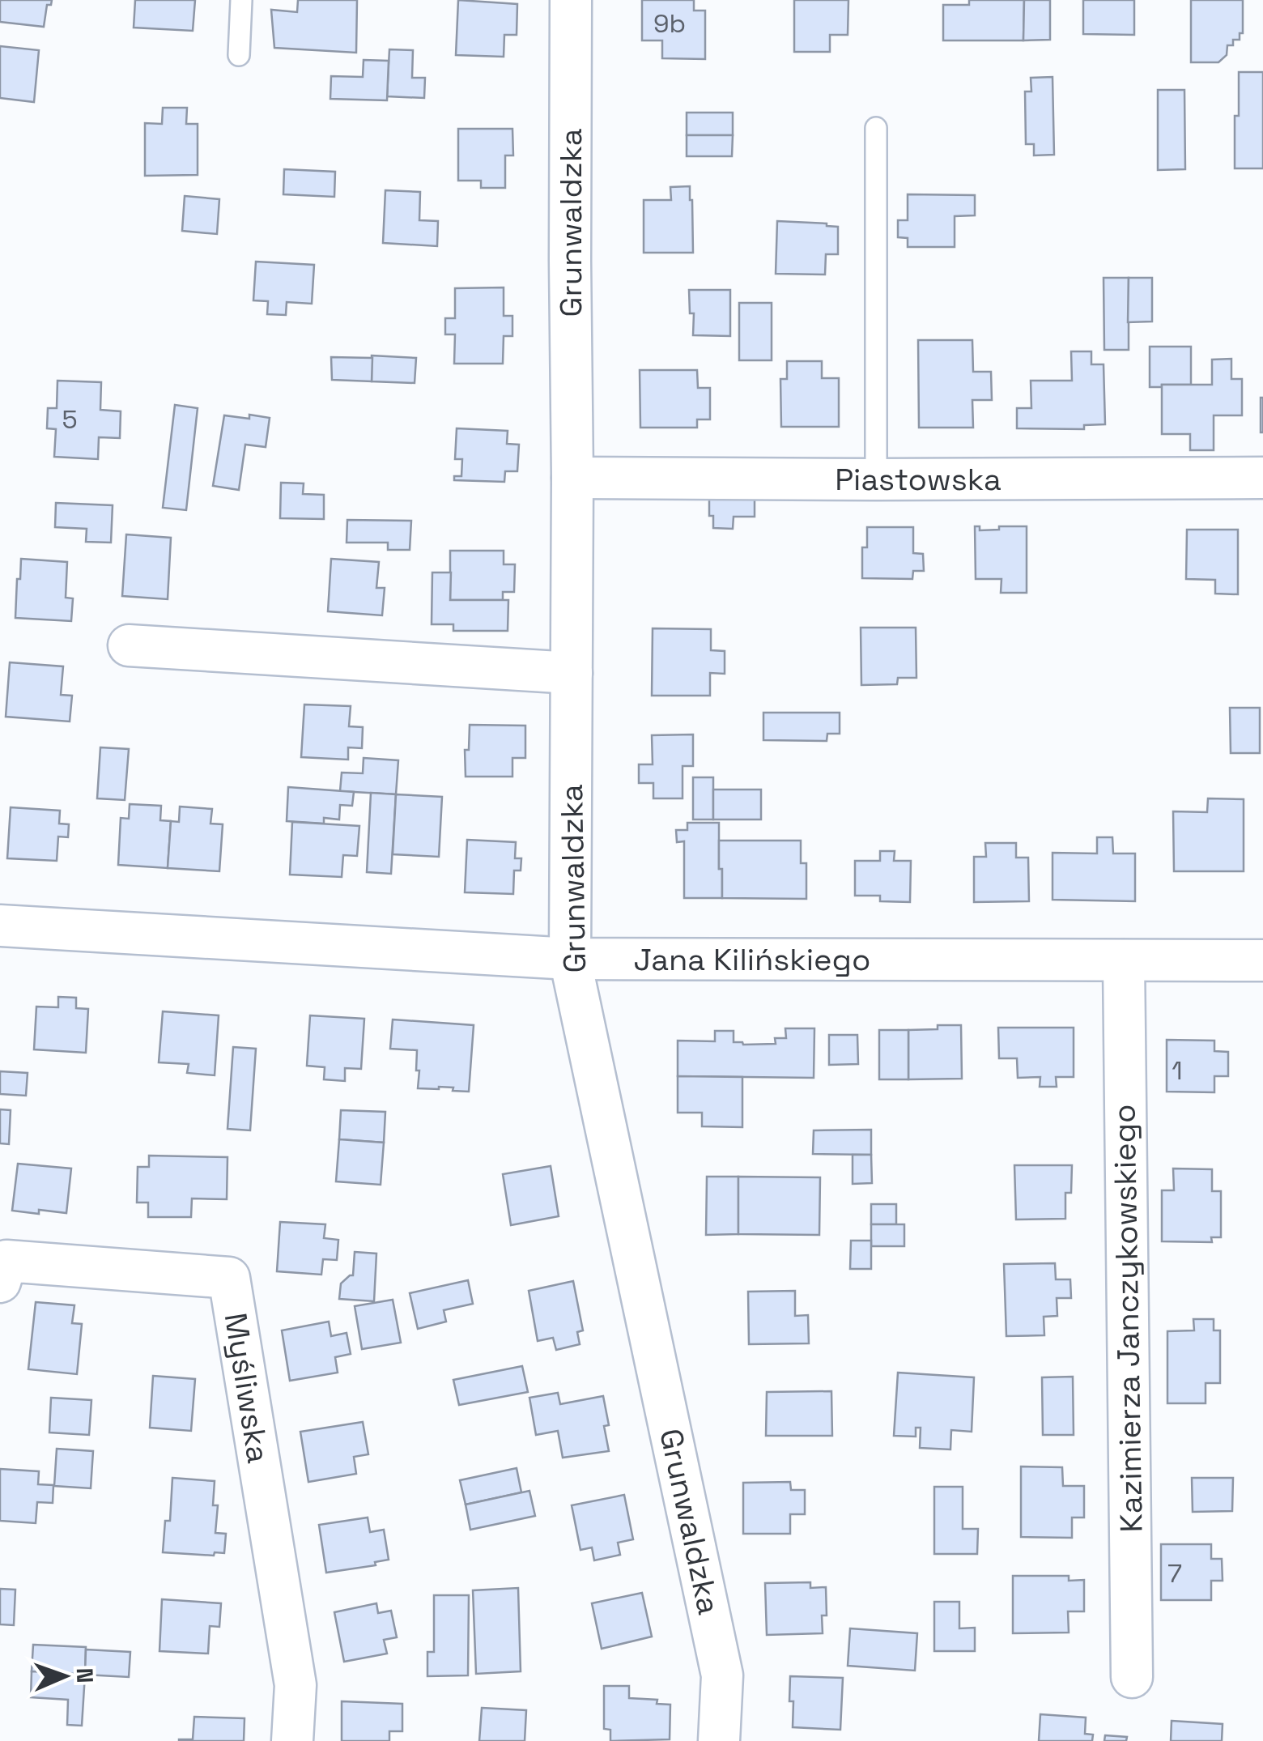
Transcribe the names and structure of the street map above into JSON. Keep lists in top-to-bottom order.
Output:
{
  "streets": {
    "street": [
      "Grunwaldzka",
      "Piastowska",
      "Jana Kilińskiego",
      "Kazimierza Janczykowskiego",
      "Myśliwska"
    ]
  },
  "crossings": [
    ["Grunwaldzka", "Piastowska"],
    ["Grunwaldzka", "Jana Kilińskiego"],
    ["Jana Kilińskiego", "Kazimierza Janczykowskiego"]
  ],
  "house_numbers": [
    "9b",
    "5",
    "1",
    "7"
  ],
  "north": "right"
}
